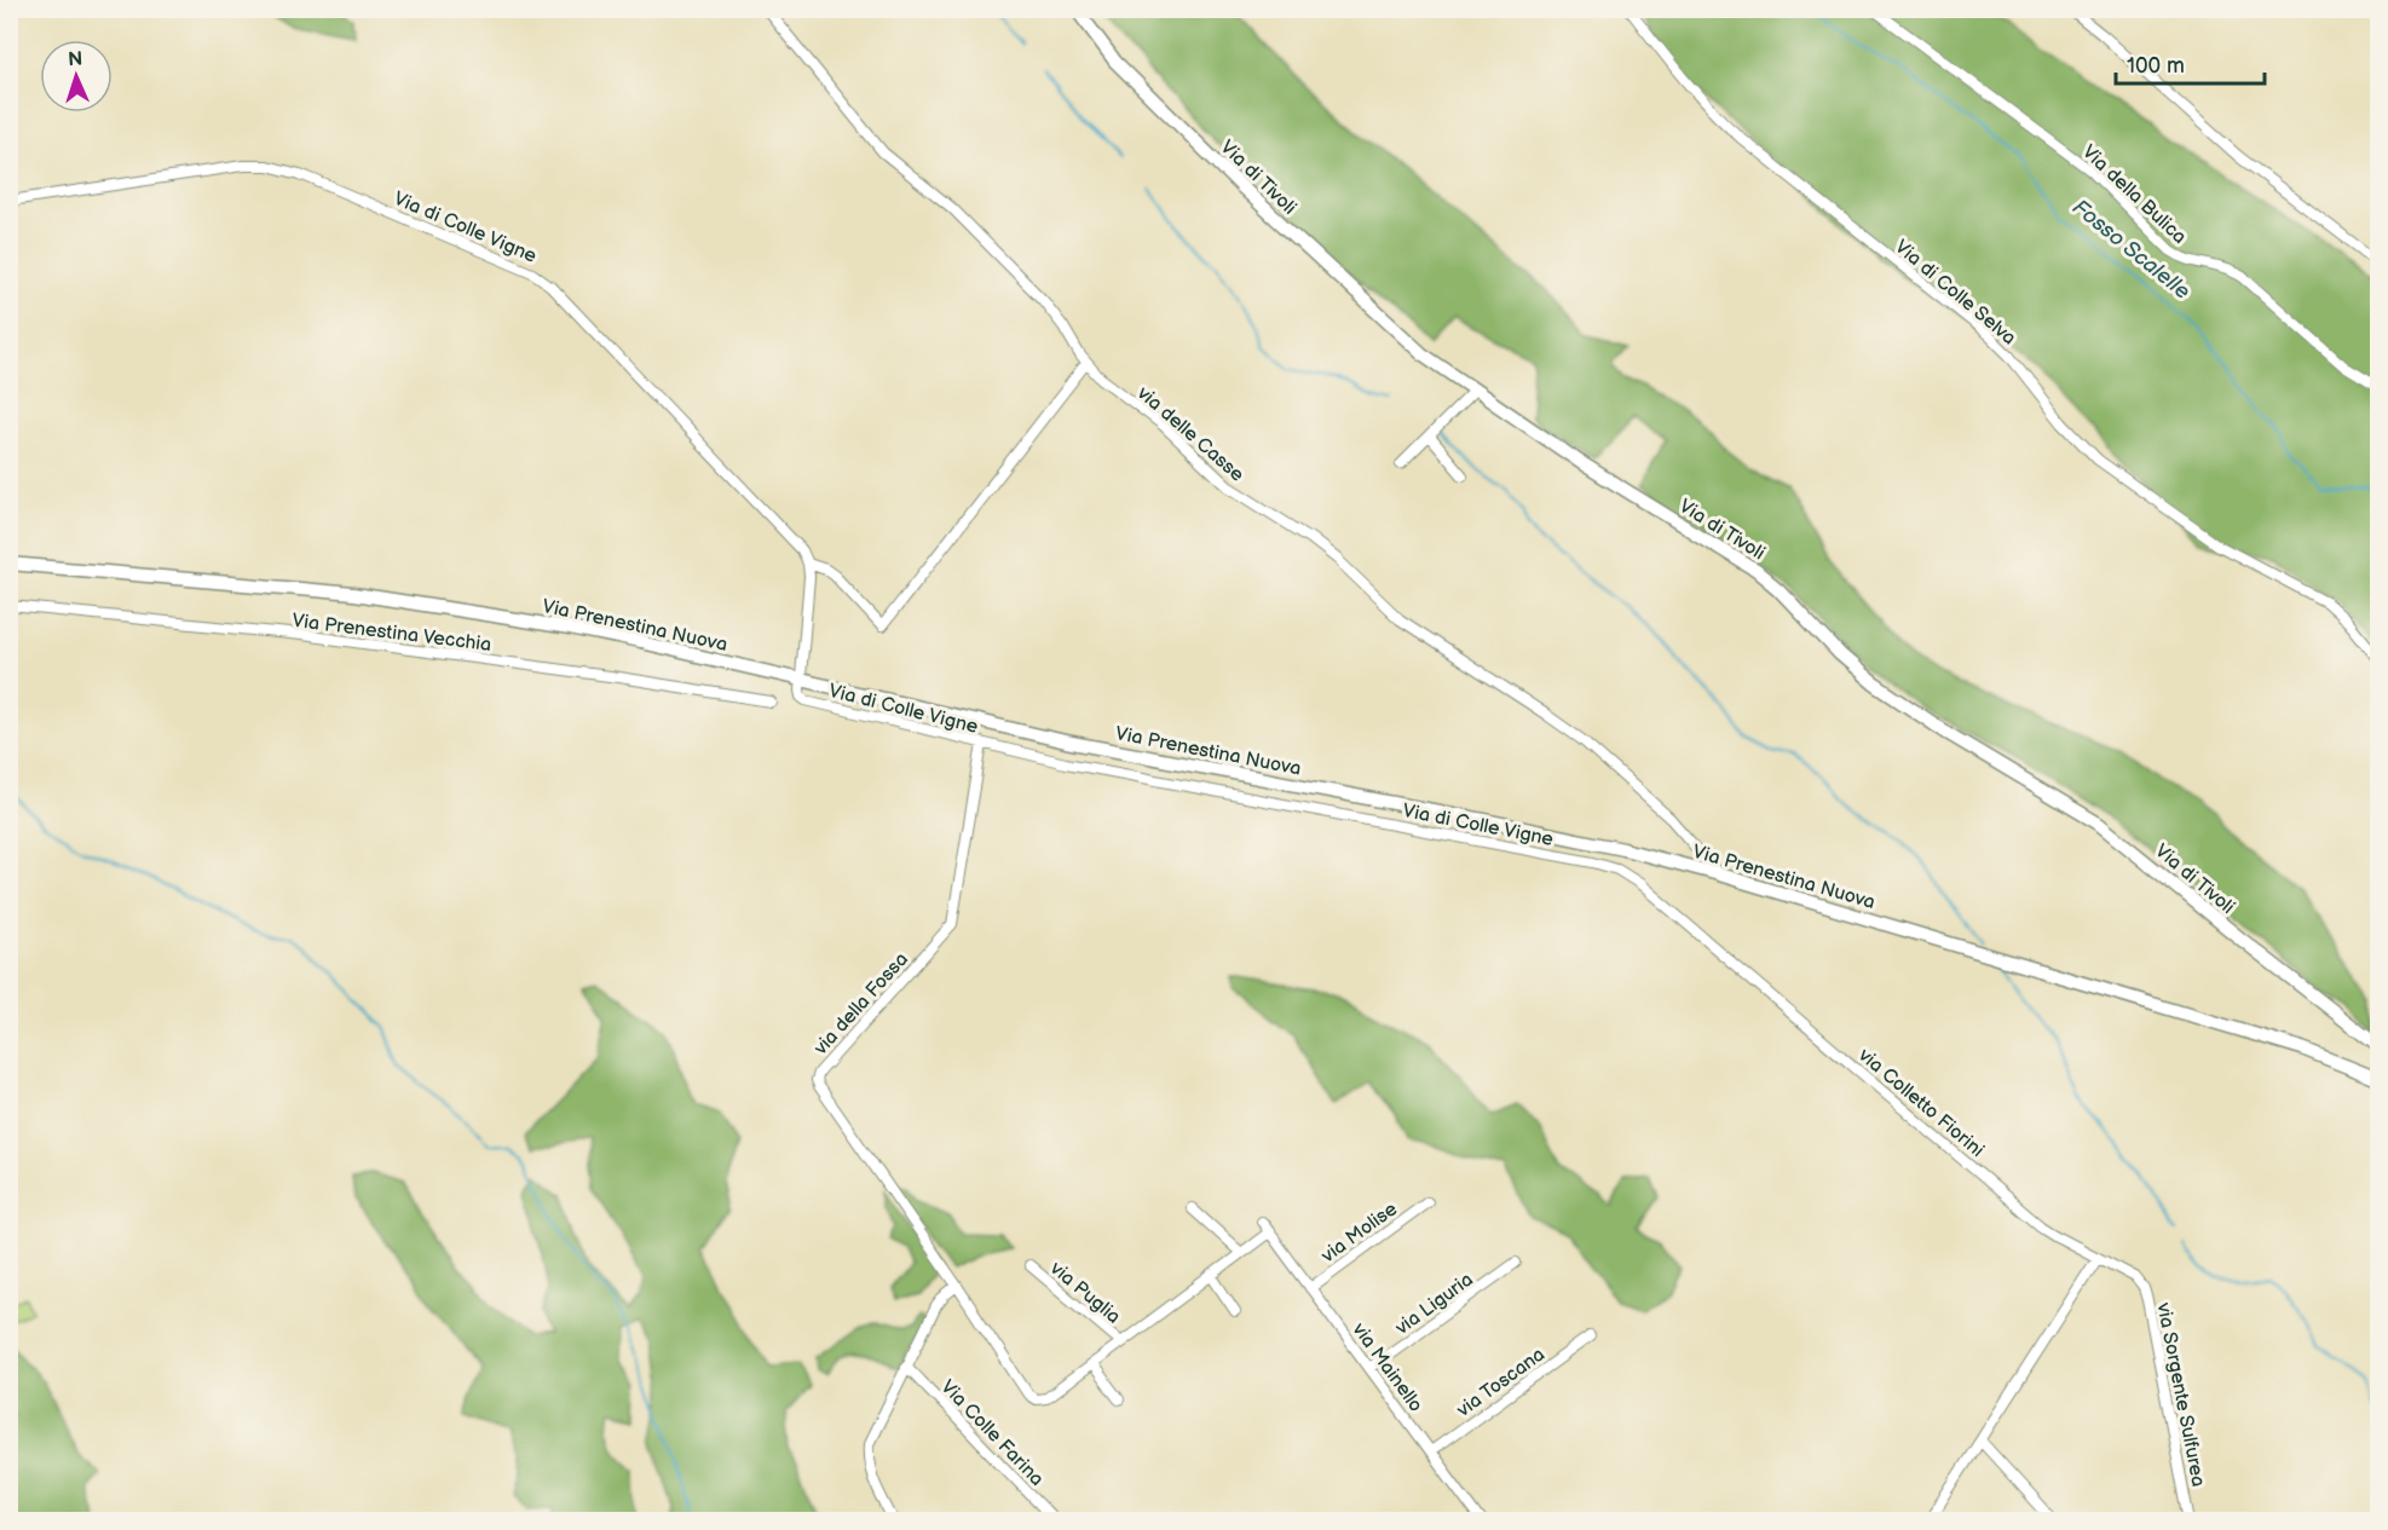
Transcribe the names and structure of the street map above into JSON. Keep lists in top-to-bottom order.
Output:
{
  "streets": {
    "main road": ["Via di Tivoli", "Via Prenestina Nuova"],
    "street": [
      "Via della Bulica",
      "Via di Colle Vigne",
      "Via di Colle Selva",
      "via delle Casse",
      "Via Prenestina Vecchia",
      "via della Fossa",
      "via Colletto Fiorini",
      "via Molise",
      "via Puglia",
      "via Liguria",
      "via Mainello",
      "via Toscana",
      "via Sorgente Sulfurea",
      "Via Colle Farina"
    ]
  },
  "crossings": [
    ["Via di Colle Vigne", "Via Prenestina Nuova"],
    ["Via di Colle Vigne", "via della Fossa"],
    ["Via di Colle Vigne", "via Colletto Fiorini"],
    ["via delle Casse", "Via Prenestina Nuova"],
    ["via Colletto Fiorini", "via Sorgente Sulfurea"],
    ["via Molise", "via Mainello"],
    ["via Liguria", "via Mainello"],
    ["via Mainello", "via Toscana"]
  ],
  "water": ["Fosso Scalelle"],
  "scale_bar": "100 m",
  "north": "top"
}
